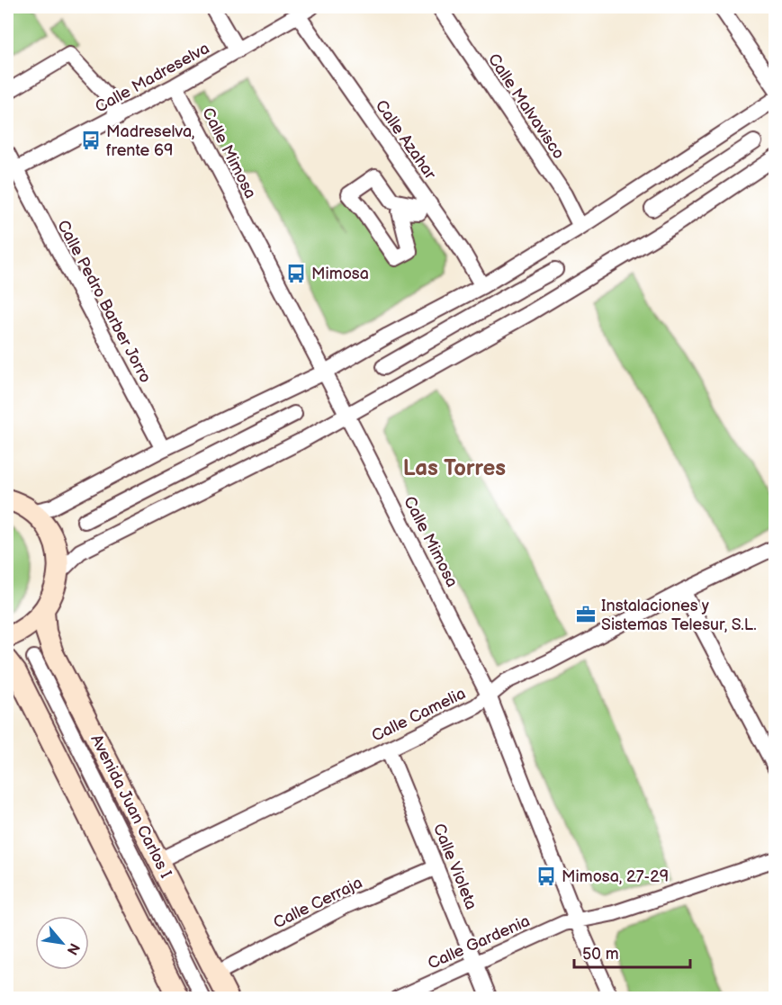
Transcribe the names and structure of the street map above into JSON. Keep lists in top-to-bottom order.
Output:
{
  "streets": {
    "street": [
      "Calle Madreselva",
      "Calle Malvavisco",
      "Calle Azahar",
      "Calle Mimosa",
      "Calle Pedro Barber Jorro",
      "Calle Camelia",
      "Avenida Juan Carlos I",
      "Calle Violeta",
      "Calle Cerraja",
      "Calle Gardenia"
    ]
  },
  "crossings": [
    ["Calle Madreselva", "Calle Azahar"],
    ["Calle Madreselva", "Calle Mimosa"],
    ["Calle Madreselva", "Calle Pedro Barber Jorro"],
    ["Calle Mimosa", "Calle Camelia"],
    ["Calle Mimosa", "Calle Gardenia"],
    ["Calle Camelia", "Avenida Juan Carlos I"],
    ["Calle Camelia", "Calle Violeta"],
    ["Avenida Juan Carlos I", "Calle Cerraja"],
    ["Calle Violeta", "Calle Cerraja"],
    ["Calle Violeta", "Calle Gardenia"]
  ],
  "districts": ["Las Torres"],
  "places": {
    "bus stop": ["Madreselva, frente 69", "Mimosa", "Mimosa, 27-29"],
    "office": ["Instalaciones y Sistemas Telesur, S.L."]
  },
  "scale_bar": "50 m",
  "north": "bottom right"
}
